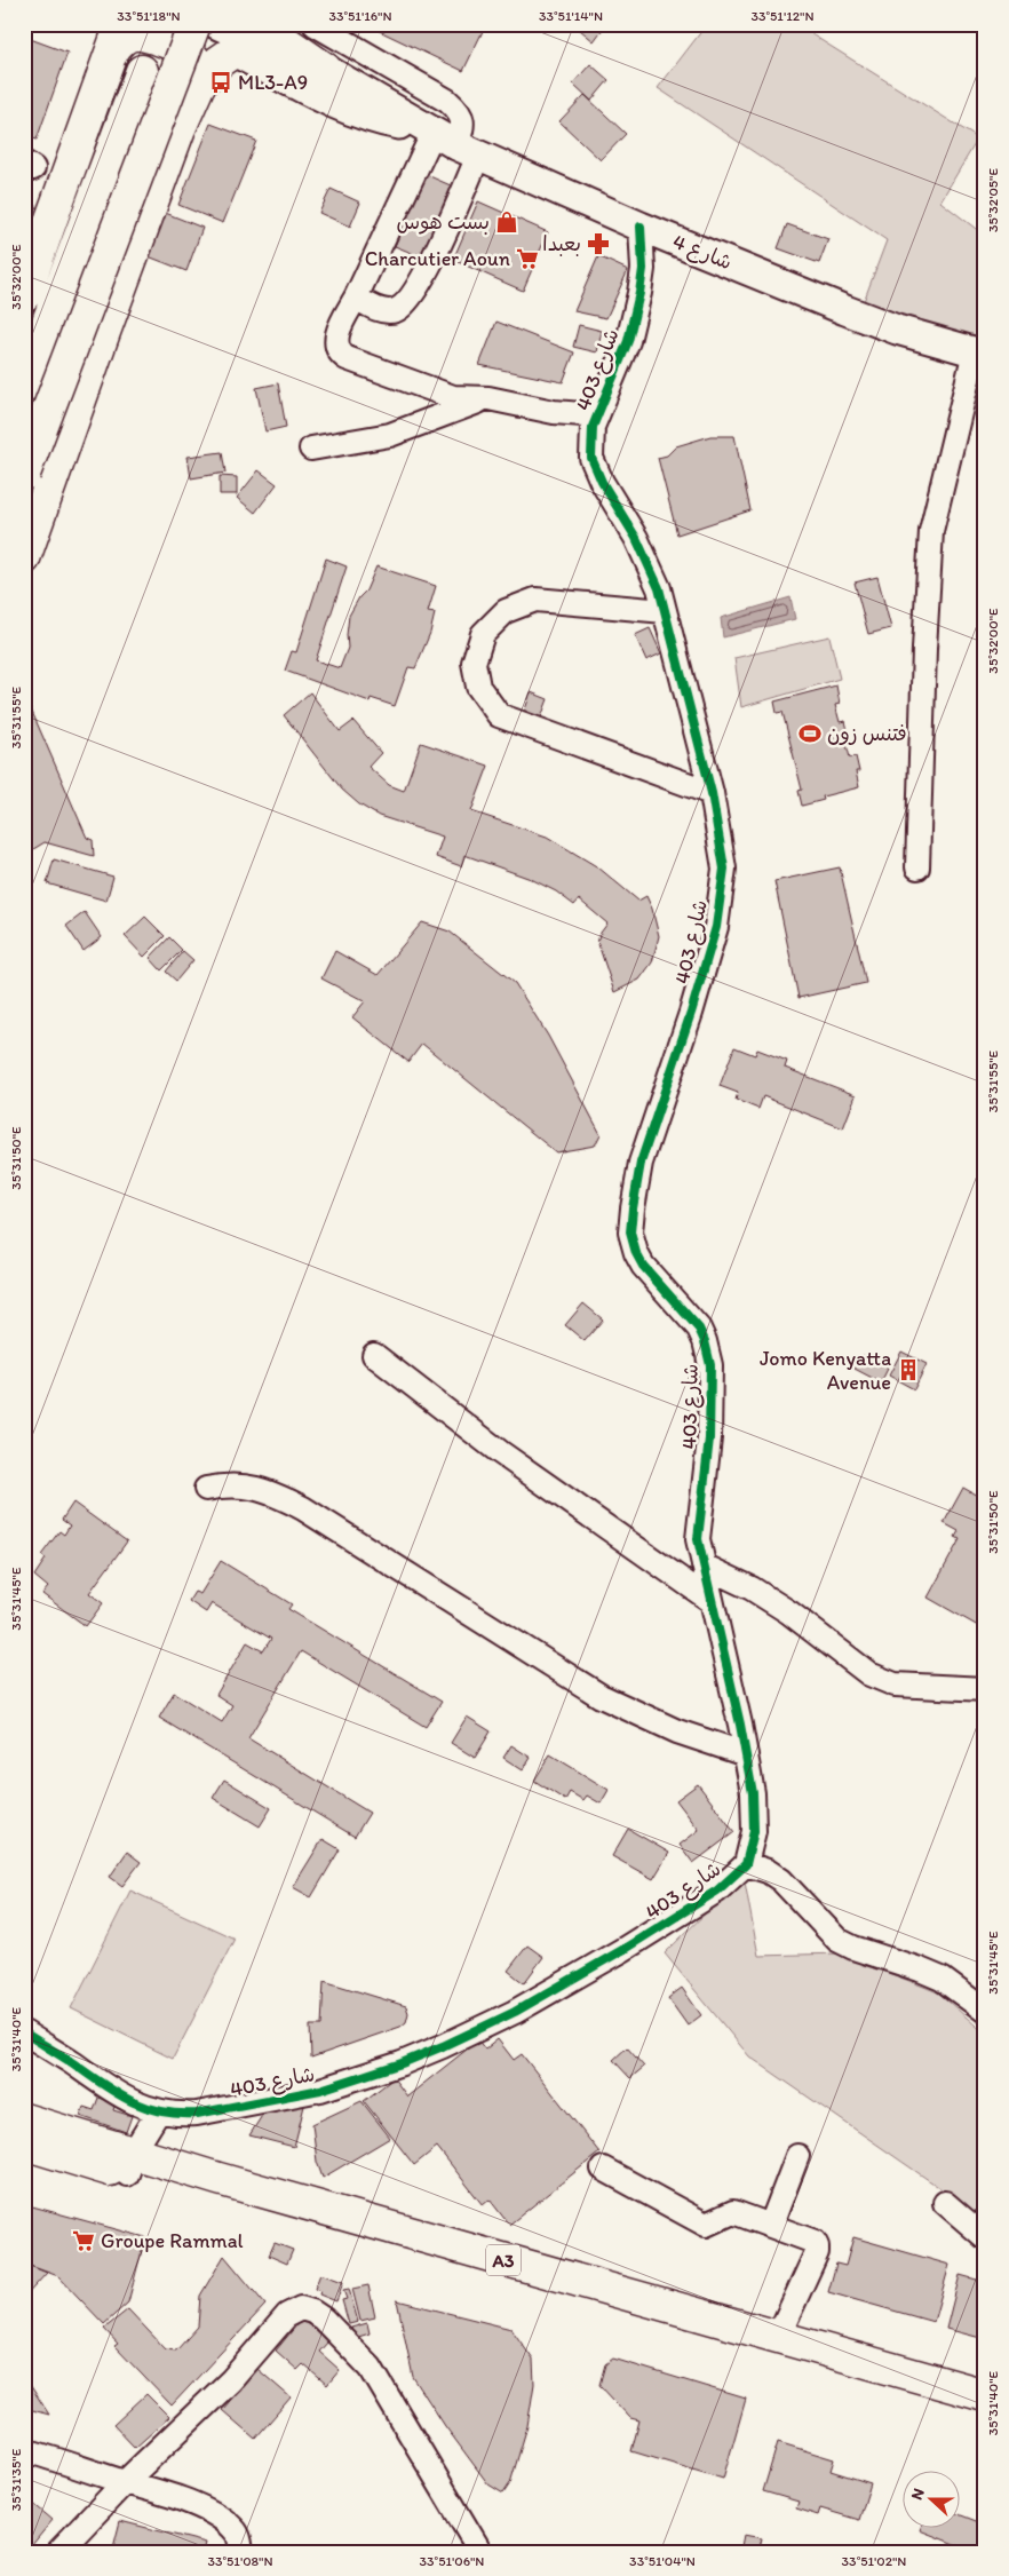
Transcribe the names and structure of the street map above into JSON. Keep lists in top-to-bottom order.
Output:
{
  "streets": {
    "highway": ["A3"],
    "main road": ["شارع 4"],
    "street": ["شارع 403"]
  },
  "crossings": [
    ["شارع 4", "شارع 403"]
  ],
  "places": {
    "bus stop": ["ML3-A9"],
    "shop": ["بست هوس"],
    "pharmacy": ["بعبدا"],
    "supermarket": ["Charcutier Aoun", "Groupe Rammal"],
    "sports": ["فتنس زون"],
    "building": ["Jomo Kenyatta Avenue"]
  },
  "north": "left",
  "coordinates": [
    "33°51'18\"N",
    "33°51'16\"N",
    "33°51'14\"N",
    "33°51'12\"N",
    "35°32'05\"E",
    "35°32'00\"E",
    "35°31'55\"E",
    "35°31'50\"E",
    "35°31'45\"E",
    "35°31'40\"E",
    "35°31'35\"E",
    "33°51'08\"N",
    "33°51'06\"N",
    "33°51'04\"N",
    "33°51'02\"N"
  ]
}
